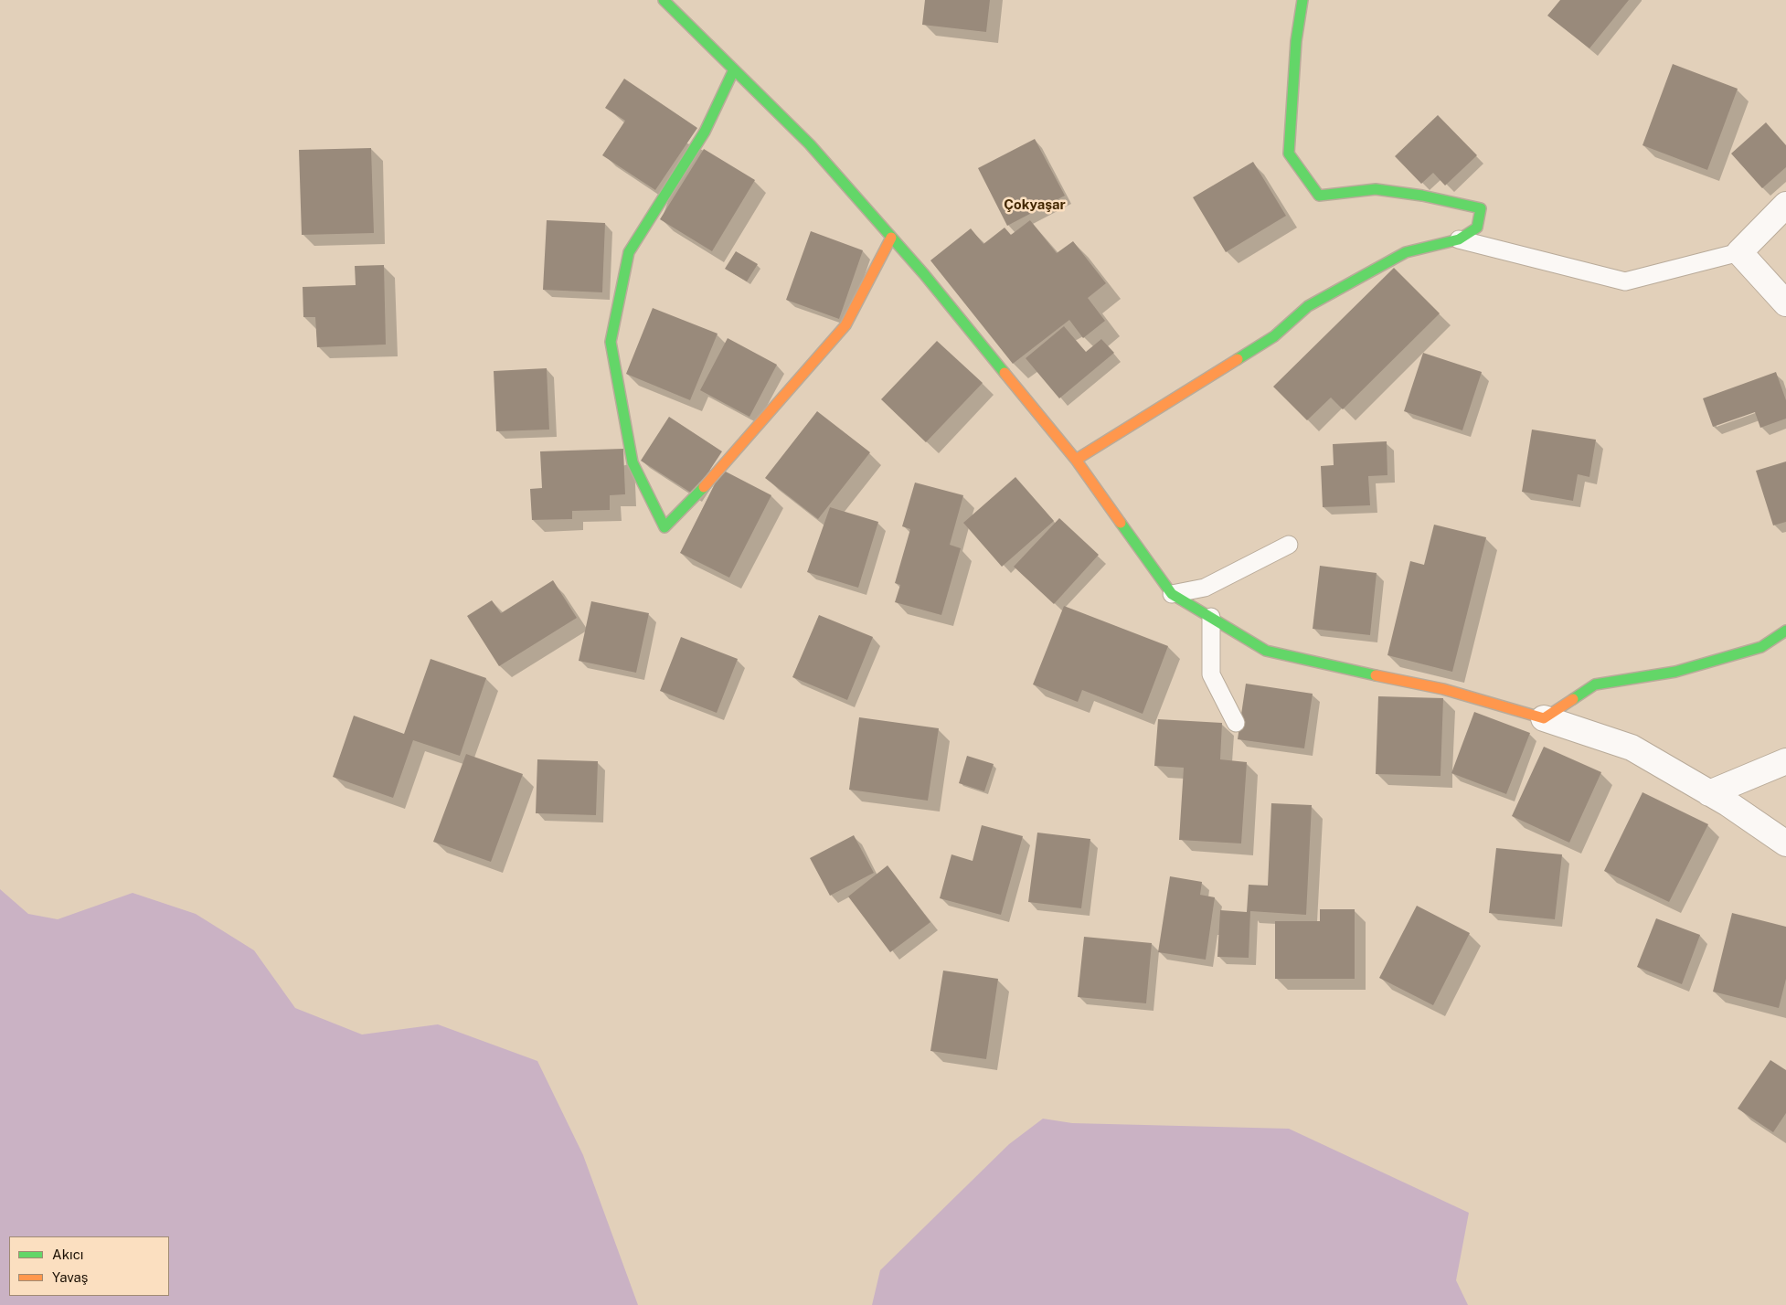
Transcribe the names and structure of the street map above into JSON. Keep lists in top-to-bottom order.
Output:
{
  "districts": ["Çokyaşar"],
  "legend": ["Akıcı", "Yavaş"]
}
